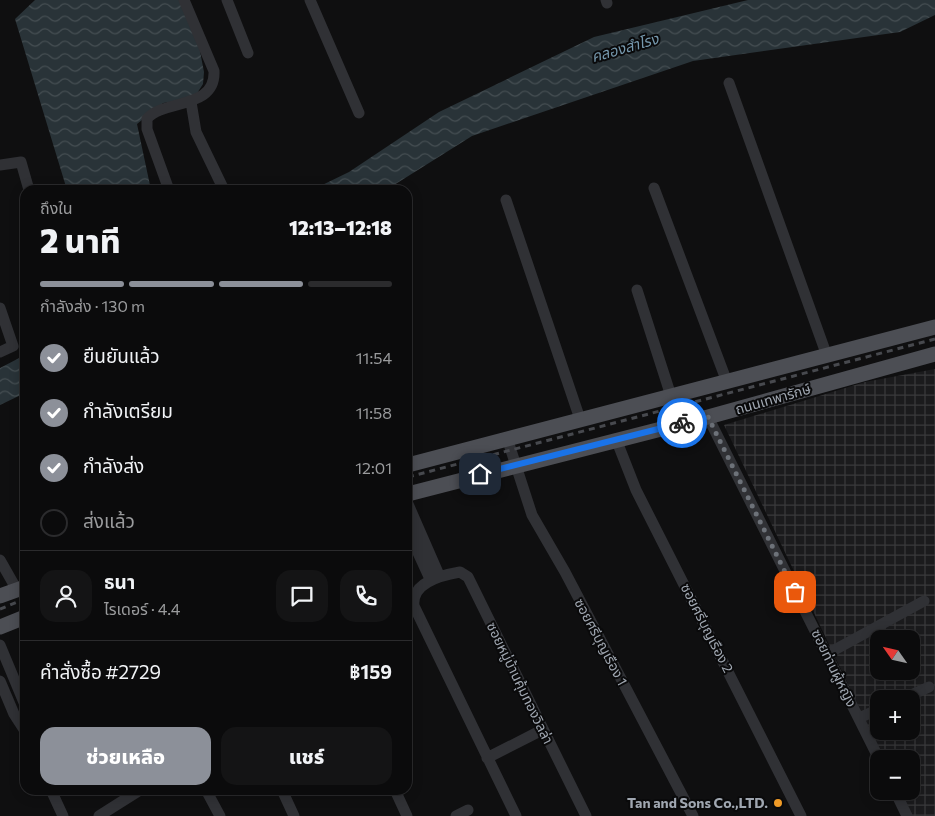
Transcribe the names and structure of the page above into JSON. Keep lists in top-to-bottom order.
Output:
{
  "streets": {
    "main road": ["ถนนเทพารักษ์"],
    "street": [
      "ซอยศรีบุญเรือง 2",
      "ซอยศรีบุญเรือง 1",
      "ซอยท่านผู้หญิง",
      "ซอยหมู่บ้านคุ้มทองวิลล่า"
    ]
  },
  "crossings": [
    ["ถนนเทพารักษ์", "ซอยศรีบุญเรือง 2"],
    ["ถนนเทพารักษ์", "ซอยศรีบุญเรือง 1"],
    ["ถนนเทพารักษ์", "ซอยท่านผู้หญิง"]
  ],
  "water": ["คลองสำโรง"],
  "places": ["Tan and Sons Co.,LTD."],
  "north": "top left",
  "page": {
    "heading": ["2 นาที", "ถึงใน", "12:13–12:18"],
    "panel": [
      "ธนา",
      "ไรเดอร์ · 4.4",
      "คำสั่งซื้อ #2729",
      "฿159"
    ],
    "bar": "กำลังส่ง · 130 m",
    "list": [
      ["ยืนยันแล้ว", "11:54"],
      ["กำลังเตรียม", "11:58"],
      ["กำลังส่ง", "12:01"],
      "ส่งแล้ว"
    ],
    "map_buttons": ["+", "−"],
    "buttons": ["ช่วยเหลือ", "แชร์"]
  }
}
